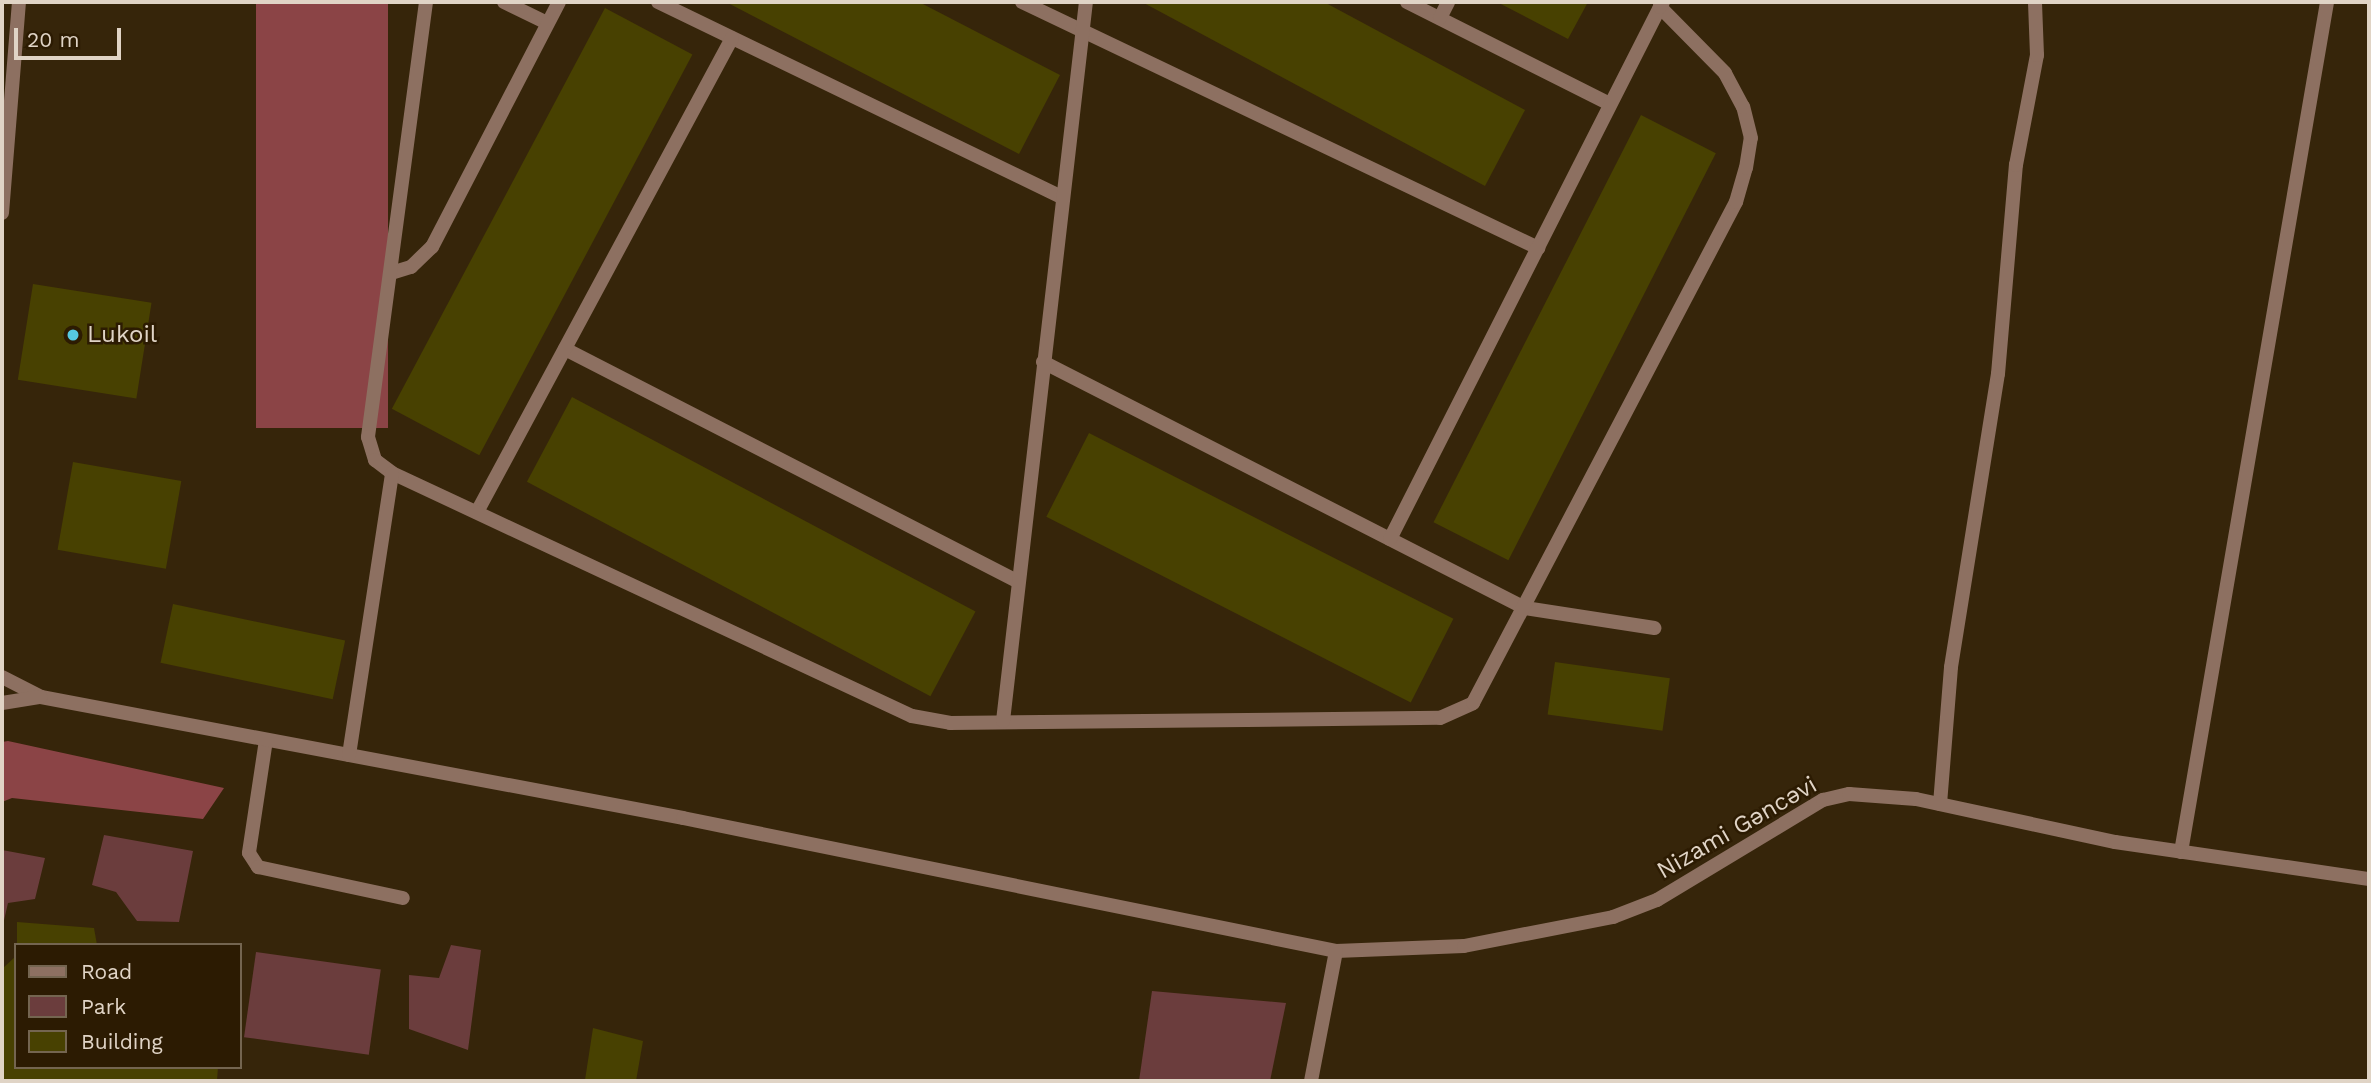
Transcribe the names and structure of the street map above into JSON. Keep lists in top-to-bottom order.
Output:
{
  "streets": {
    "street": ["Nizami Gəncəvi"]
  },
  "places": ["Lukoil"],
  "legend": ["Road", "Park", "Building"],
  "scale_bar": "20 m"
}
